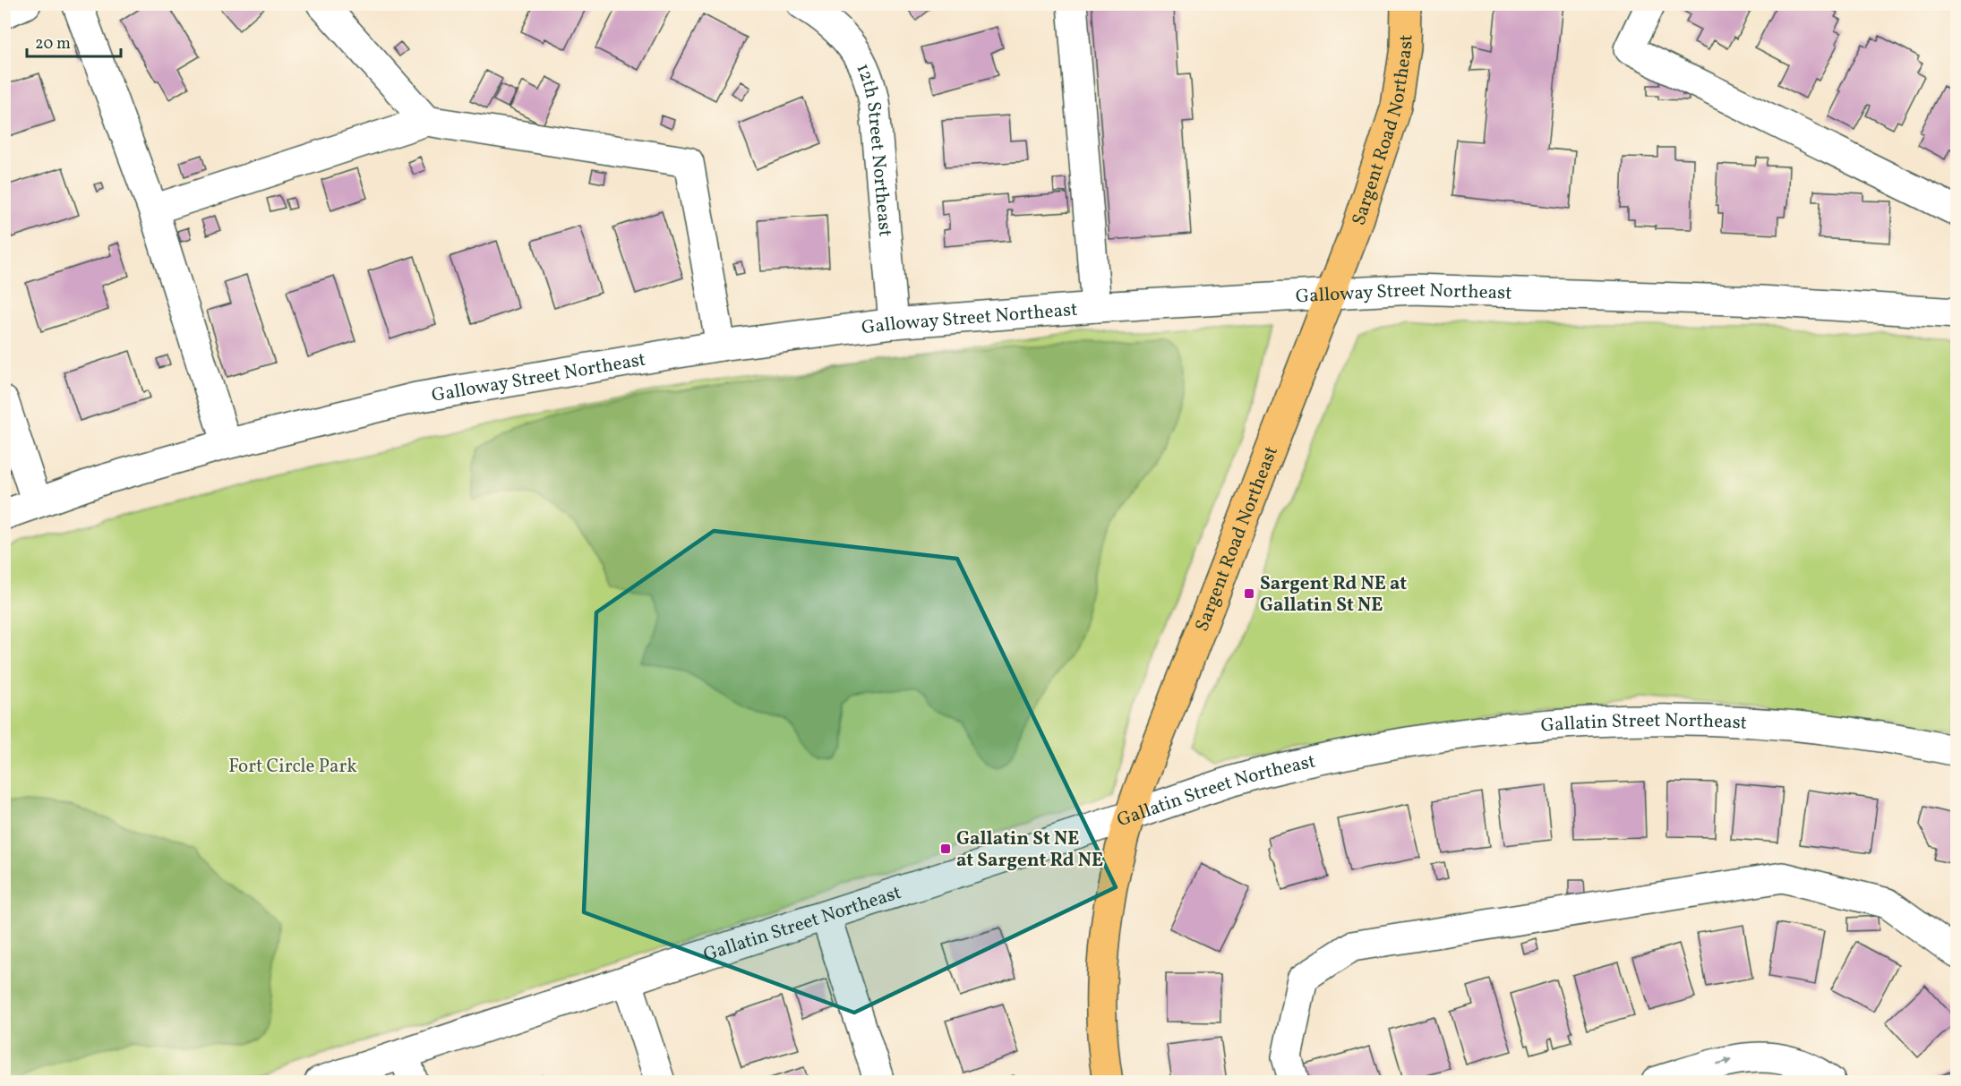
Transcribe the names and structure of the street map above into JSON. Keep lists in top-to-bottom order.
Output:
{
  "streets": {
    "main road": ["Sargent Road Northeast"],
    "street": ["12th Street Northeast", "Galloway Street Northeast", "Gallatin Street Northeast"]
  },
  "crossings": [
    ["Sargent Road Northeast", "Galloway Street Northeast"],
    ["Sargent Road Northeast", "Gallatin Street Northeast"],
    ["12th Street Northeast", "Galloway Street Northeast"]
  ],
  "parks": ["Fort Circle Park"],
  "places": {
    "transit": ["Sargent Rd NE at Gallatin St NE", "Gallatin St NE at Sargent Rd NE"]
  },
  "scale_bar": "20 m"
}
